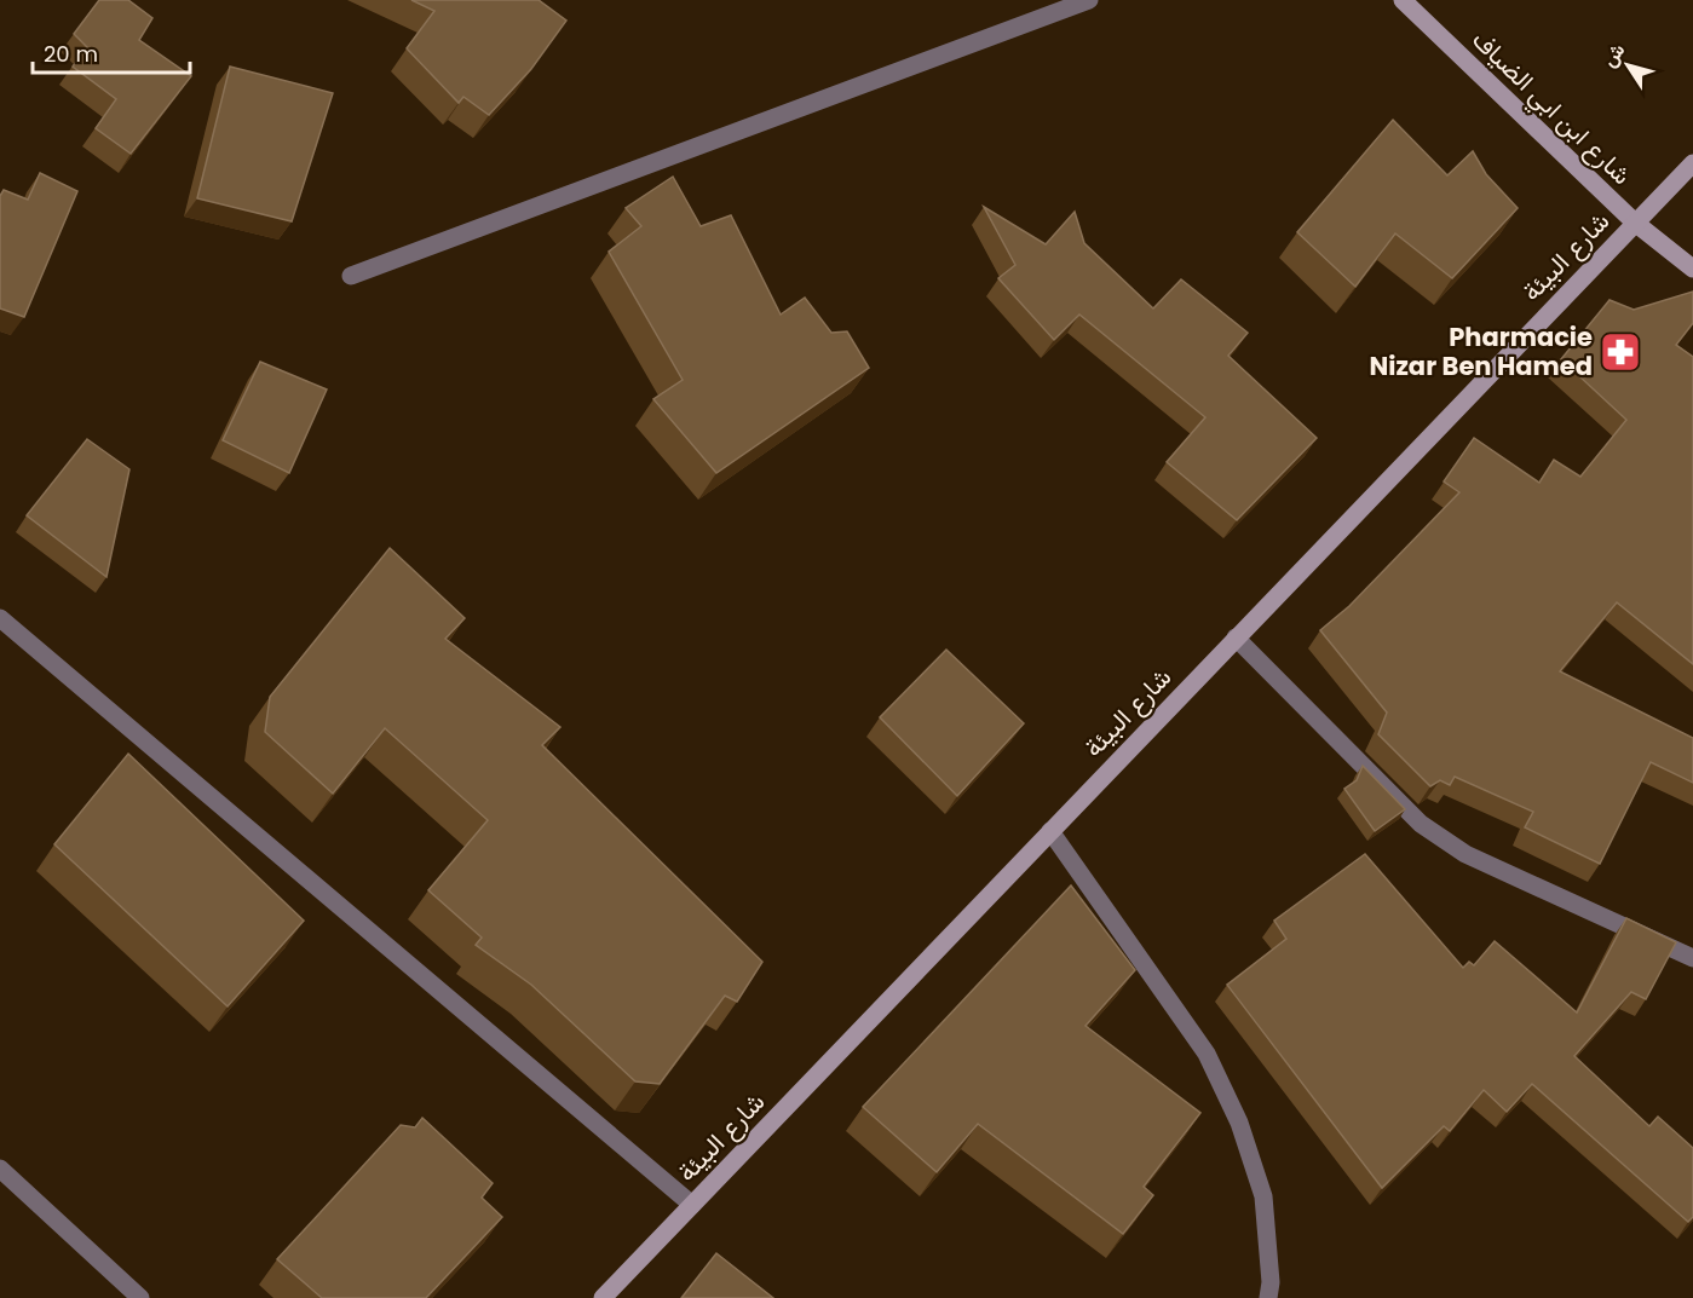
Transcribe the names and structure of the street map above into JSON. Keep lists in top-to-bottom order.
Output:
{
  "streets": {
    "street": ["شارع ابن ابي الضياف", "شارع البيئة"]
  },
  "crossings": [
    ["شارع ابن ابي الضياف", "شارع البيئة"]
  ],
  "places": {
    "pharmacy": ["Pharmacie Nizar Ben Hamed"]
  },
  "scale_bar": "20 m",
  "north": "top left"
}
